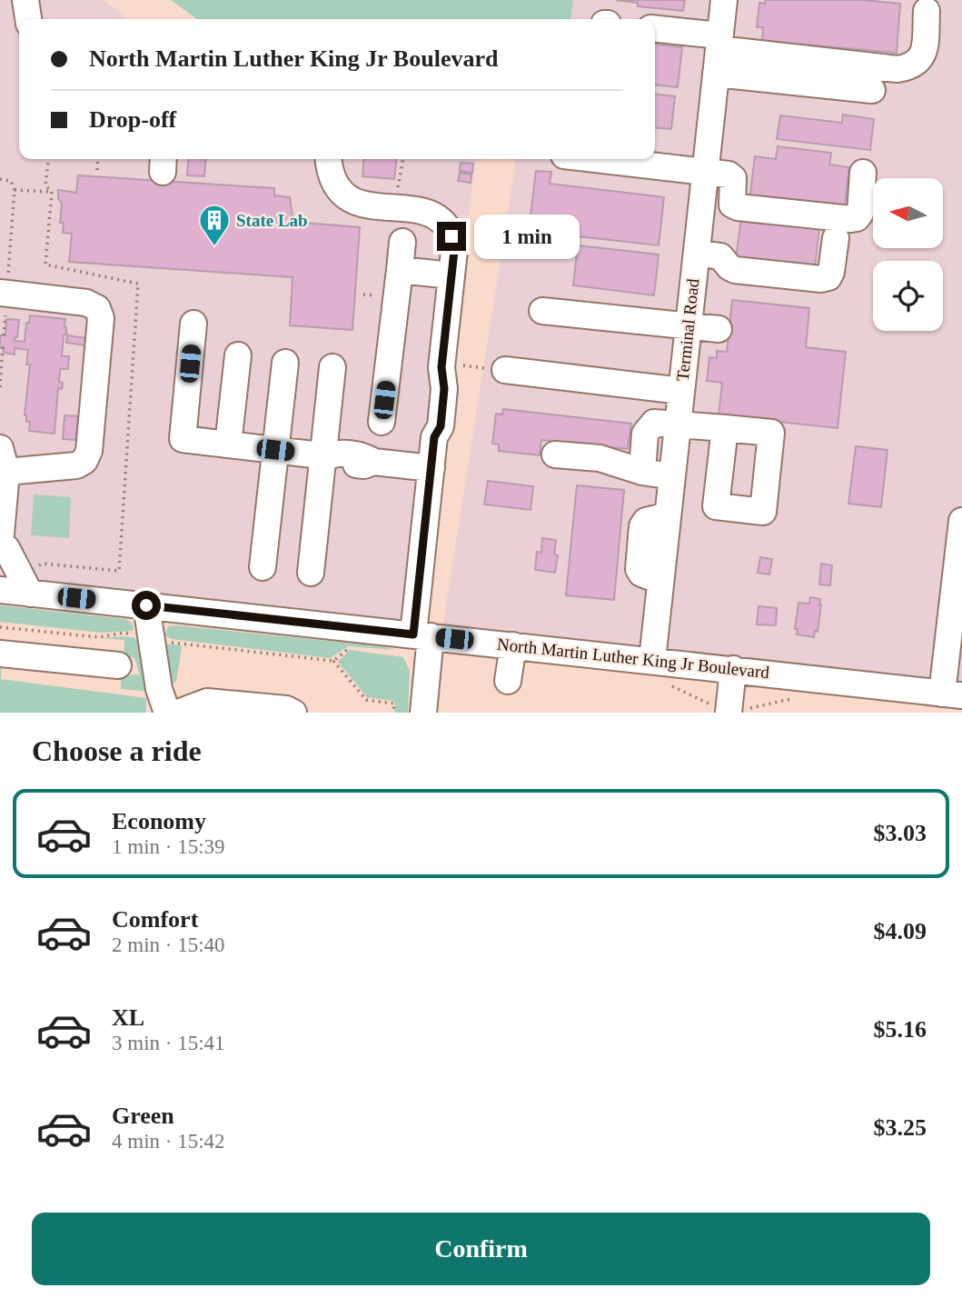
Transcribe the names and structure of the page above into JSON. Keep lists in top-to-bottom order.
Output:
{
  "streets": {
    "street": ["Terminal Road", "North Martin Luther King Jr Boulevard"]
  },
  "crossings": [
    ["Terminal Road", "North Martin Luther King Jr Boulevard"]
  ],
  "places": {
    "building": ["State Lab"]
  },
  "north": "left",
  "page": {
    "banner": ["North Martin Luther King Jr Boulevard", "Drop-off"],
    "bubble": "1 min",
    "heading": "Choose a ride",
    "list": [
      {
        "name": "Economy",
        "note": "1 min · 15:39",
        "value": "$3.03"
      },
      {
        "name": "Comfort",
        "note": "2 min · 15:40",
        "value": "$4.09"
      },
      {
        "name": "XL",
        "note": "3 min · 15:41",
        "value": "$5.16"
      },
      {
        "name": "Green",
        "note": "4 min · 15:42",
        "value": "$3.25"
      }
    ],
    "buttons": "Confirm"
  }
}
